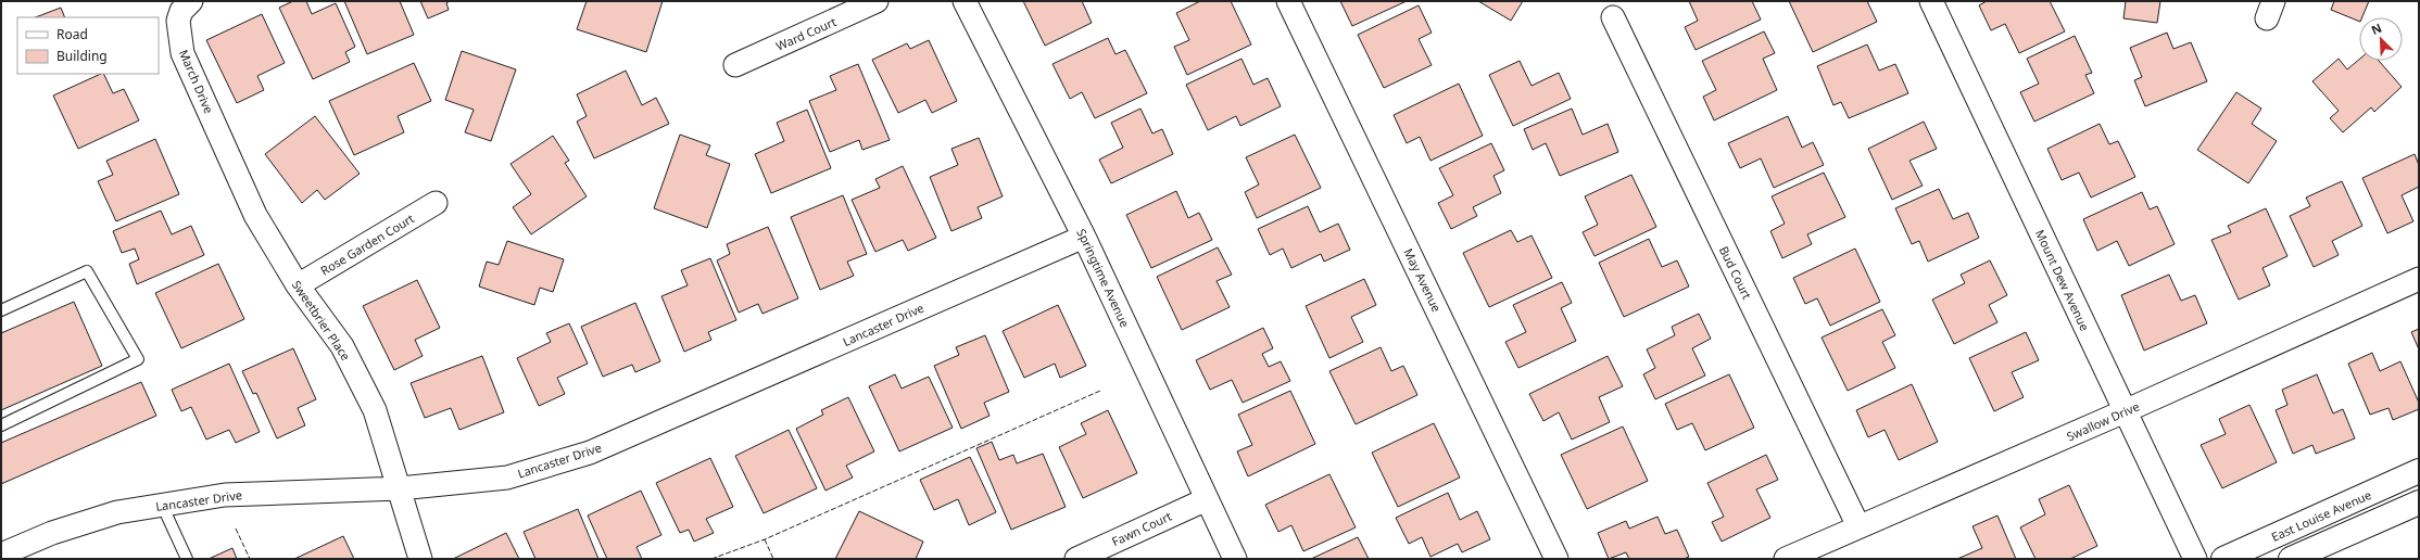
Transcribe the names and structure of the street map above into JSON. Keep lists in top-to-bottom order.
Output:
{
  "streets": {
    "street": [
      "Ward Court",
      "March Drive",
      "Rose Garden Court",
      "Bud Court",
      "Springtime Avenue",
      "May Avenue",
      "Mount Dew Avenue",
      "Sweetbrier Place",
      "Lancaster Drive",
      "Swallow Drive",
      "East Louise Avenue",
      "Fawn Court"
    ]
  },
  "crossings": [
    ["March Drive", "Sweetbrier Place"],
    ["Rose Garden Court", "Sweetbrier Place"],
    ["Bud Court", "Swallow Drive"],
    ["Springtime Avenue", "Lancaster Drive"],
    ["Springtime Avenue", "Fawn Court"],
    ["Mount Dew Avenue", "Swallow Drive"],
    ["Sweetbrier Place", "Lancaster Drive"]
  ],
  "legend": ["Road", "Building"],
  "north": "top left"
}
